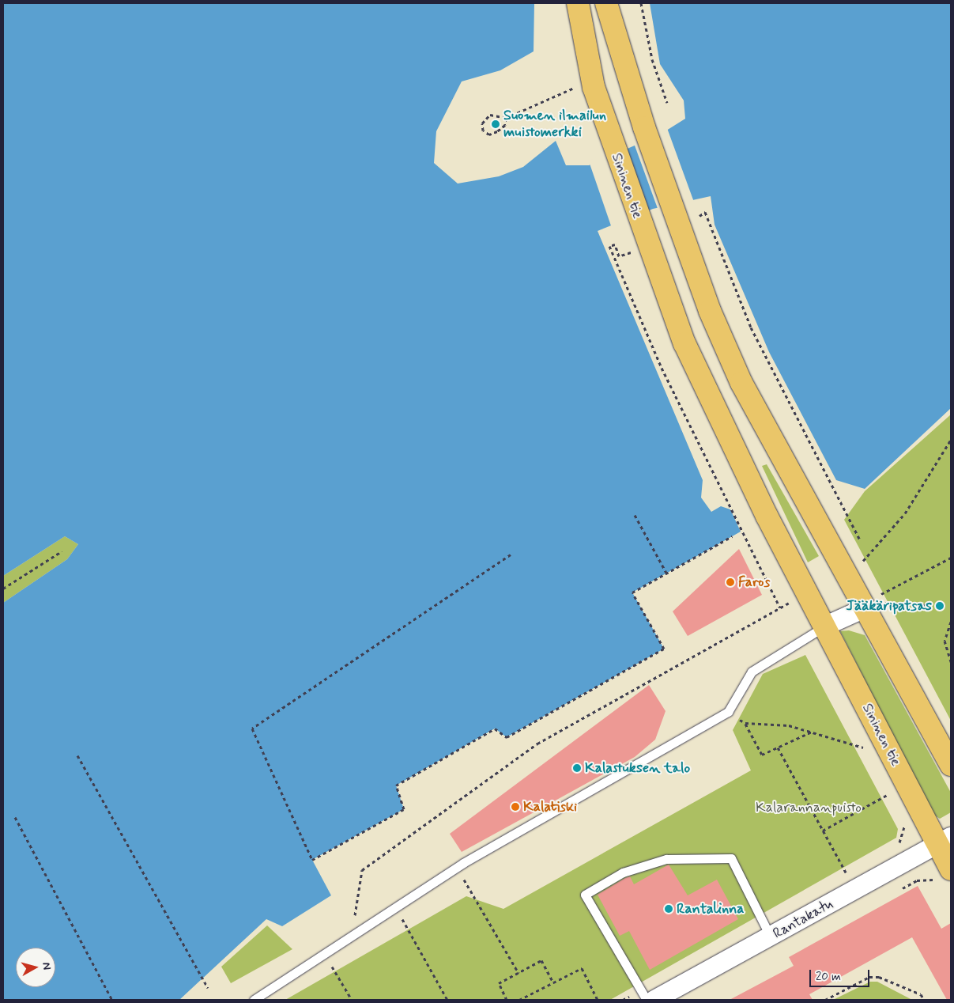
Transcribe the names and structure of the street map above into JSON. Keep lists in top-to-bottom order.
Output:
{
  "streets": {
    "main road": ["Sininen tie"],
    "street": ["Rantakatu"]
  },
  "crossings": [
    ["Sininen tie", "Rantakatu"]
  ],
  "parks": ["Kalarannanpuisto"],
  "places": [
    "Suomen ilmailun muistomerkki",
    "Faros",
    "Jääkäripatsas",
    "Kalastuksen talo",
    "Kalatiski",
    "Rantalinna"
  ],
  "scale_bar": "20 m",
  "north": "right"
}
